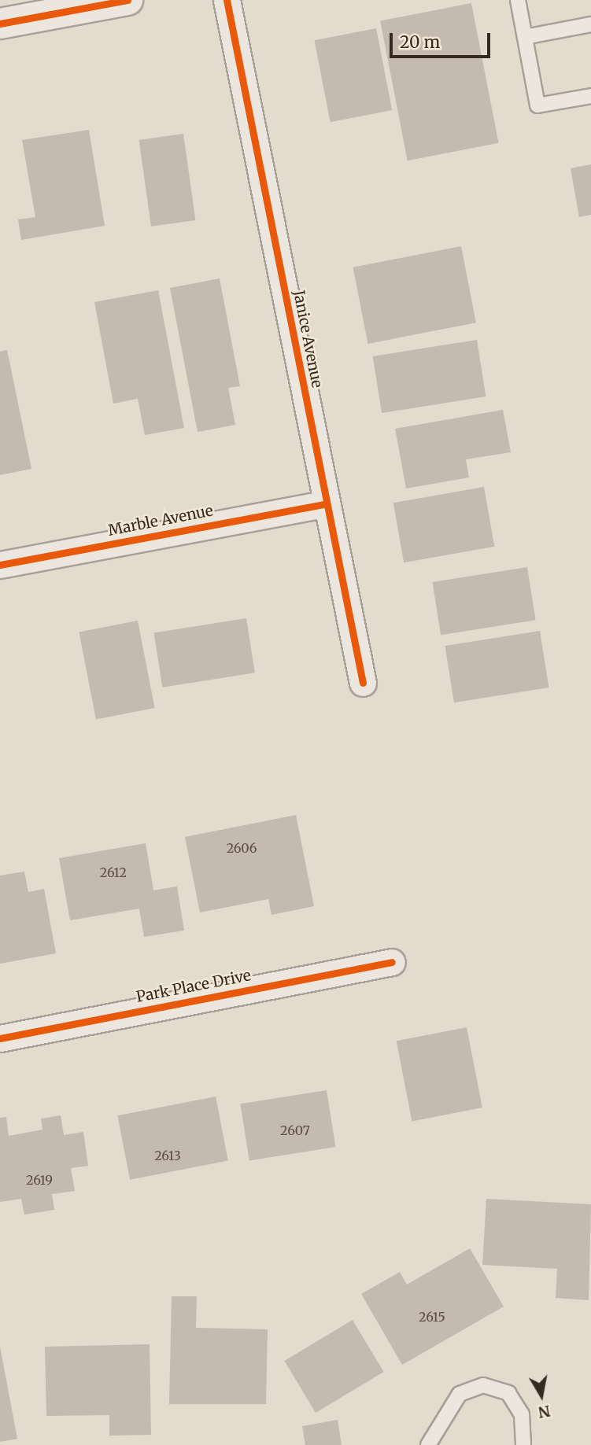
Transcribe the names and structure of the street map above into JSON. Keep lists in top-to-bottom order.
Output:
{
  "streets": {
    "street": ["Janice Avenue", "Marble Avenue", "Park Place Drive"]
  },
  "crossings": [
    ["Janice Avenue", "Marble Avenue"]
  ],
  "house_numbers": [
    "2606",
    "2612",
    "2607",
    "2613",
    "2619",
    "2615"
  ],
  "scale_bar": "20 m",
  "north": "bottom"
}
